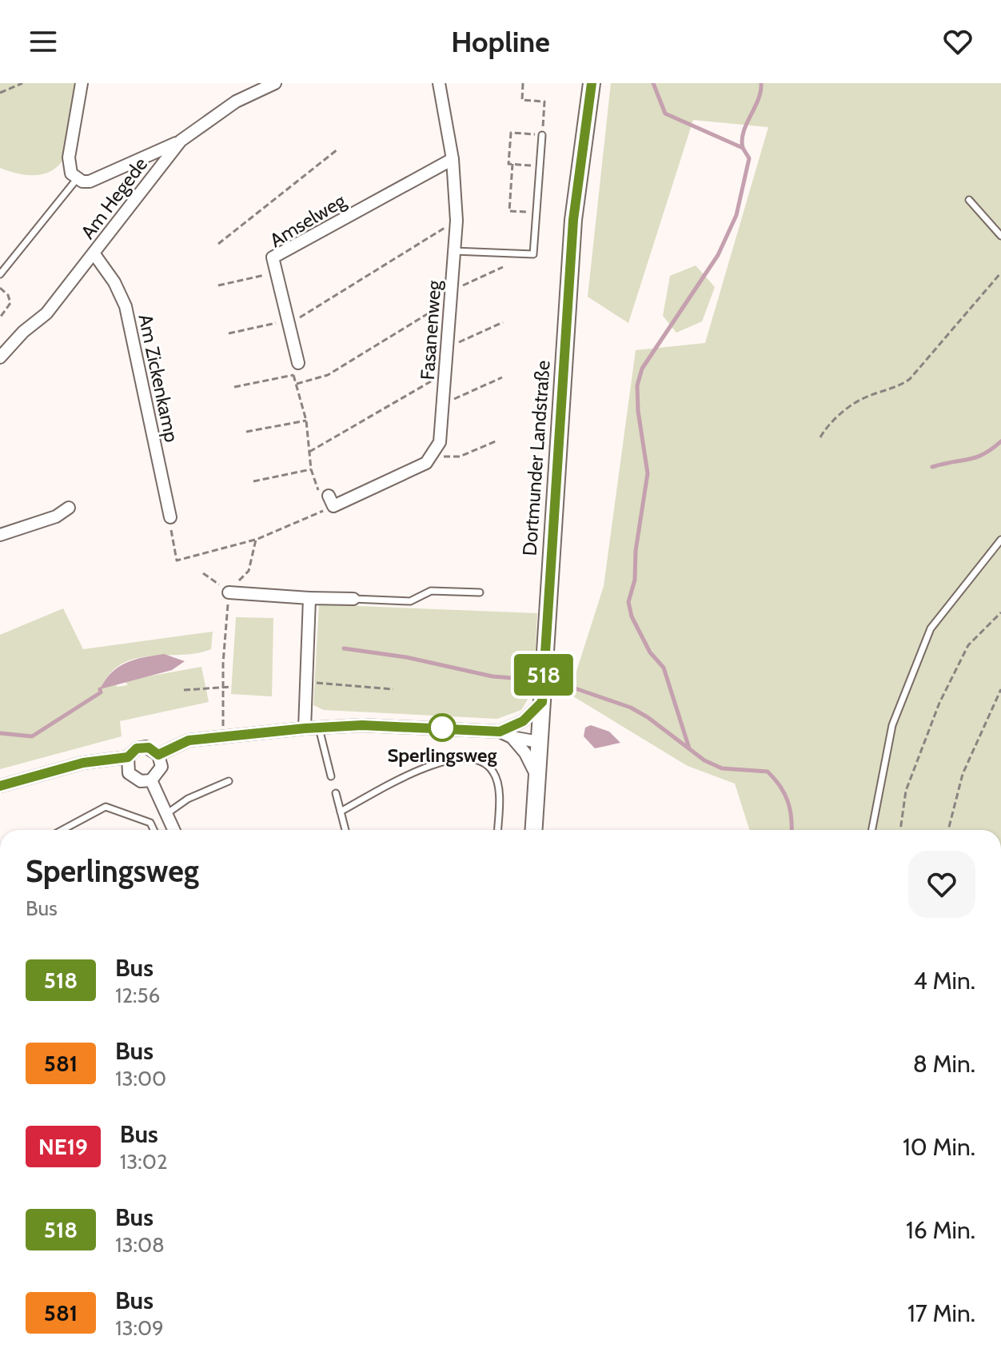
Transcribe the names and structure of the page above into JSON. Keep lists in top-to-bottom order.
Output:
{
  "streets": {
    "main road": ["Dortmunder Landstraße"],
    "street": [
      "Am Hegede",
      "Amselweg",
      "Fasanenweg",
      "Am Zickenkamp"
    ]
  },
  "crossings": [
    ["Am Hegede", "Am Zickenkamp"],
    ["Amselweg", "Fasanenweg"]
  ],
  "places": ["Sperlingsweg"],
  "lines": ["bus line 518"],
  "page": {
    "header": "Hopline",
    "on_map": "518",
    "heading": ["Sperlingsweg", "Bus"],
    "list": [
      {
        "mark": "518",
        "name": "Bus",
        "note": "12:56",
        "value": "4 Min."
      },
      {
        "mark": "581",
        "name": "Bus",
        "note": "13:00",
        "value": "8 Min."
      },
      {
        "mark": "NE19",
        "name": "Bus",
        "note": "13:02",
        "value": "10 Min."
      },
      {
        "mark": "518",
        "name": "Bus",
        "note": "13:08",
        "value": "16 Min."
      },
      {
        "mark": "581",
        "name": "Bus",
        "note": "13:09",
        "value": "17 Min."
      }
    ]
  }
}
